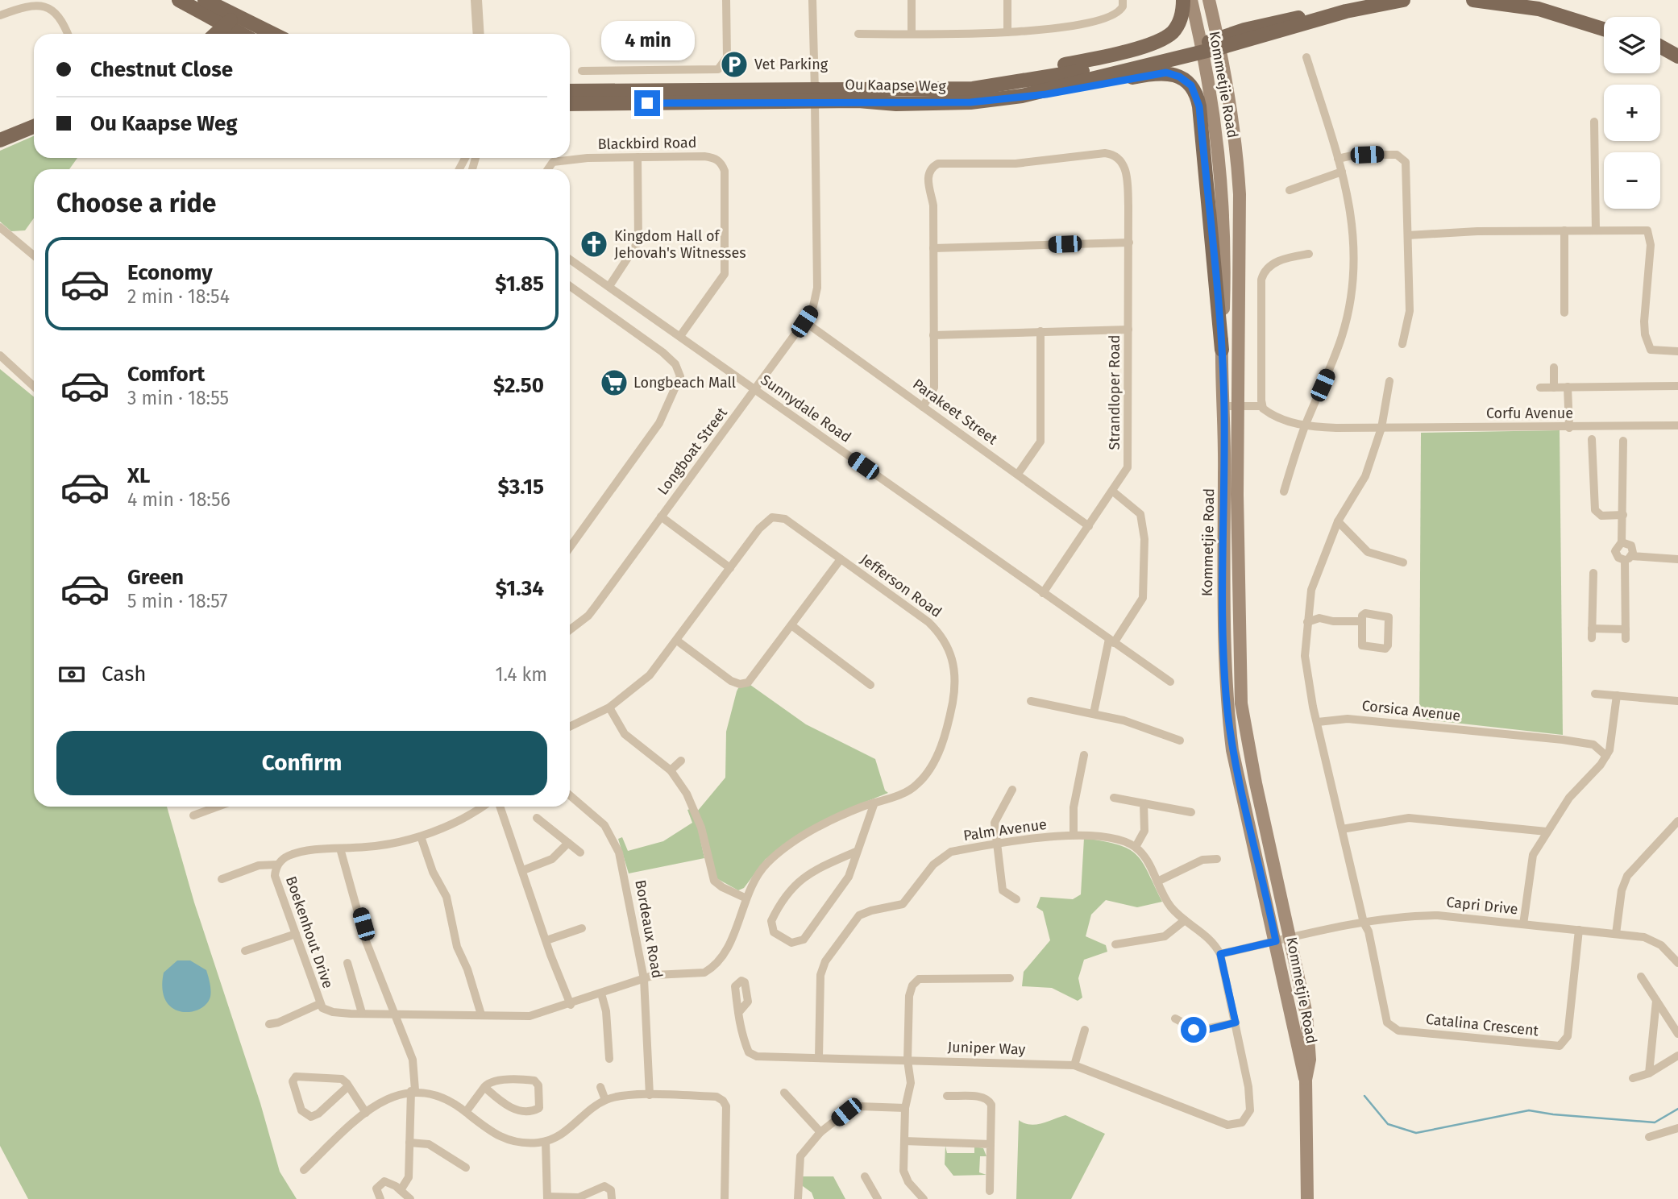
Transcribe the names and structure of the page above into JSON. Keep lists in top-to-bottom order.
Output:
{
  "streets": {
    "main road": ["Kommetjie Road", "Ou Kaapse Weg"],
    "street": [
      "Blackbird Road",
      "Strandloper Road",
      "Sunnydale Road",
      "Parakeet Street",
      "Corfu Avenue",
      "Longboat Street",
      "Jefferson Road",
      "Corsica Avenue",
      "Palm Avenue",
      "Capri Drive",
      "Bordeaux Road",
      "Boekenhout Drive",
      "Catalina Crescent",
      "Juniper Way"
    ]
  },
  "crossings": [
    ["Kommetjie Road", "Ou Kaapse Weg"],
    ["Kommetjie Road", "Capri Drive"],
    ["Ou Kaapse Weg", "Longboat Street"],
    ["Blackbird Road", "Sunnydale Road"],
    ["Strandloper Road", "Sunnydale Road"],
    ["Strandloper Road", "Parakeet Street"],
    ["Sunnydale Road", "Longboat Street"],
    ["Parakeet Street", "Longboat Street"],
    ["Jefferson Road", "Bordeaux Road"],
    ["Jefferson Road", "Boekenhout Drive"],
    ["Palm Avenue", "Juniper Way"],
    ["Capri Drive", "Catalina Crescent"],
    ["Bordeaux Road", "Boekenhout Drive"]
  ],
  "places": {
    "parking": ["Vet Parking"],
    "church": ["Kingdom Hall of Jehovah's Witnesses"],
    "supermarket": ["Longbeach Mall"]
  },
  "page": {
    "map_buttons": ["+", "−"],
    "bubble": "4 min",
    "banner": ["Chestnut Close", "Ou Kaapse Weg"],
    "heading": "Choose a ride",
    "list": [
      {
        "name": "Economy",
        "note": "2 min · 18:54",
        "value": "$1.85"
      },
      {
        "name": "Comfort",
        "note": "3 min · 18:55",
        "value": "$2.50"
      },
      {
        "name": "XL",
        "note": "4 min · 18:56",
        "value": "$3.15"
      },
      {
        "name": "Green",
        "note": "5 min · 18:57",
        "value": "$1.34"
      }
    ],
    "pay": ["Cash", "1.4 km"],
    "buttons": "Confirm"
  }
}
